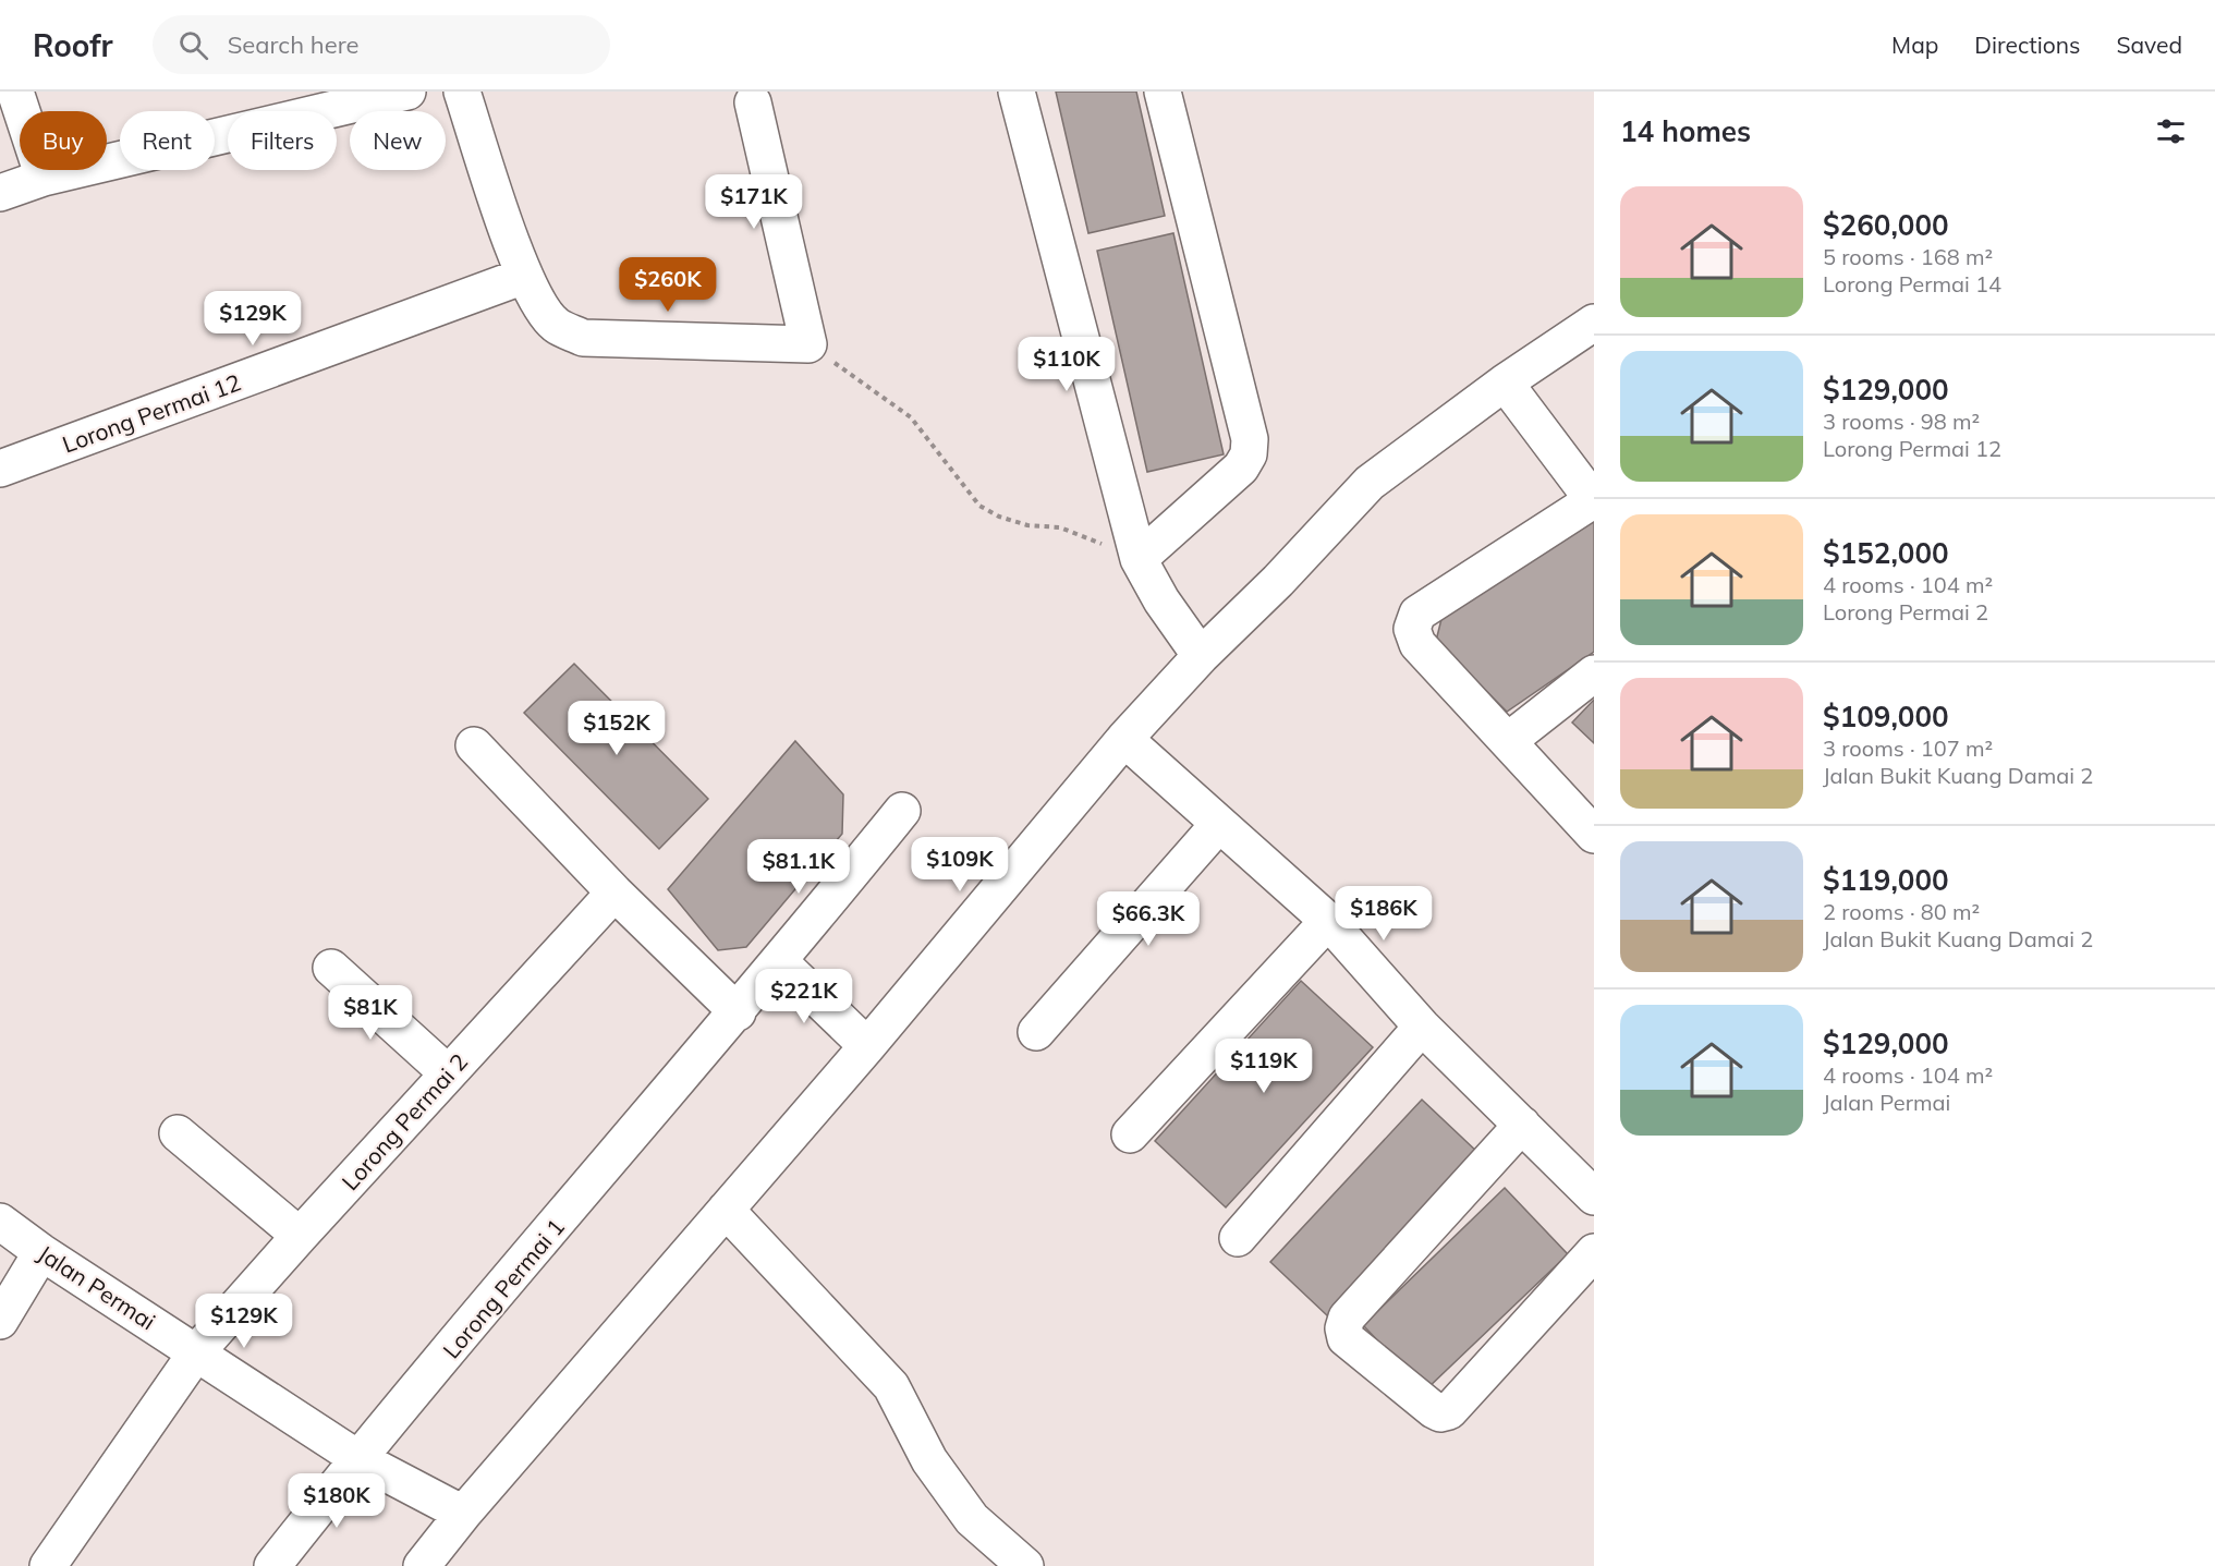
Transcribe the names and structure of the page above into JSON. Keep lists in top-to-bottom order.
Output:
{
  "streets": {
    "street": [
      "Lorong Permai 12",
      "Lorong Permai 2",
      "Jalan Permai",
      "Lorong Permai 1"
    ]
  },
  "crossings": [
    ["Lorong Permai 2", "Jalan Permai"],
    ["Jalan Permai", "Lorong Permai 1"]
  ],
  "page": {
    "header": "Roofr",
    "search": "Search here",
    "nav": ["Map", "Directions", "Saved"],
    "heading": "14 homes",
    "chip": [
      "Buy",
      "Rent",
      "Filters",
      "New"
    ],
    "list": [
      {
        "name": "$260,000",
        "note": "5 rooms · 168 m² · Lorong Permai 14"
      },
      {
        "name": "$129,000",
        "note": "3 rooms · 98 m² · Lorong Permai 12"
      },
      {
        "name": "$152,000",
        "note": "4 rooms · 104 m² · Lorong Permai 2"
      },
      {
        "name": "$109,000",
        "note": "3 rooms · 107 m² · Jalan Bukit Kuang Damai 2"
      },
      {
        "name": "$119,000",
        "note": "2 rooms · 80 m² · Jalan Bukit Kuang Damai 2"
      },
      {
        "name": "$129,000",
        "note": "4 rooms · 104 m² · Jalan Permai"
      }
    ],
    "price": [
      "$171K",
      "$260K",
      "$129K",
      "$110K",
      "$152K",
      "$109K",
      "$81.1K",
      "$186K",
      "$66.3K",
      "$221K",
      "$81K",
      "$119K",
      "$129K",
      "$180K"
    ]
  }
}
